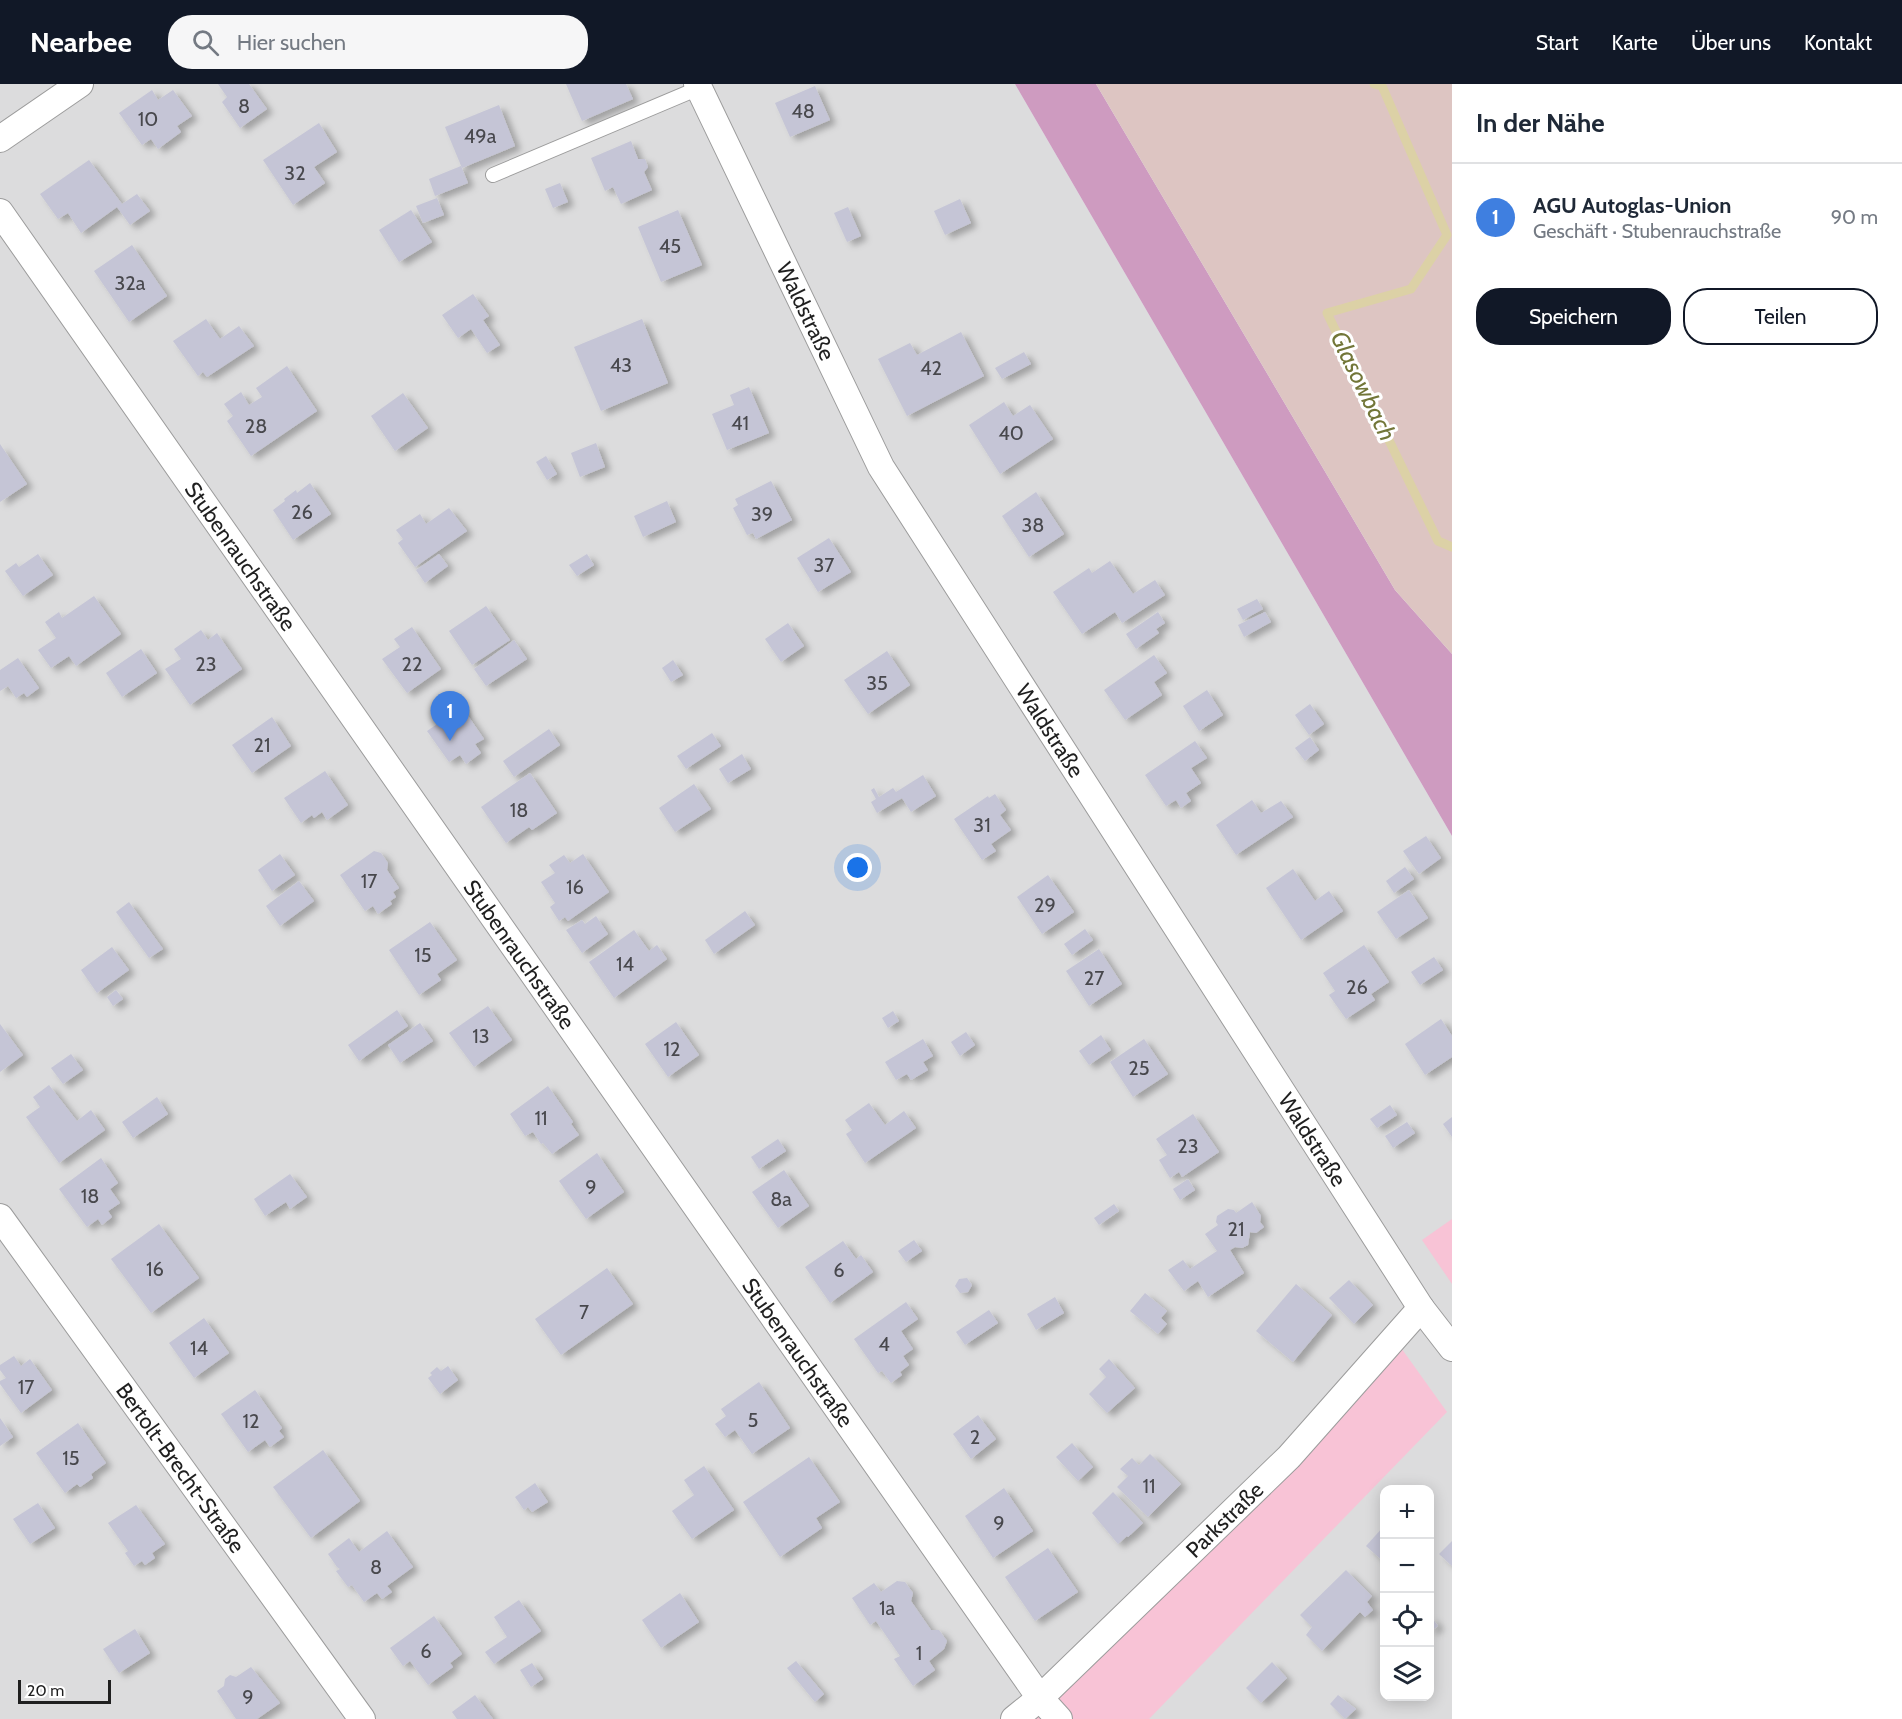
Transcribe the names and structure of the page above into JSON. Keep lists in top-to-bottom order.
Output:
{
  "streets": {
    "street": [
      "Waldstraße",
      "Stubenrauchstraße",
      "Bertolt-Brecht-Straße",
      "Parkstraße"
    ]
  },
  "crossings": [
    ["Waldstraße", "Parkstraße"],
    ["Stubenrauchstraße", "Parkstraße"]
  ],
  "water": ["Glasowbach"],
  "house_numbers": [
    "8",
    "48",
    "10",
    "49a",
    "32",
    "45",
    "32a",
    "43",
    "42",
    "41",
    "28",
    "40",
    "26",
    "39",
    "38",
    "37",
    "23",
    "22",
    "35",
    "21",
    "18",
    "31",
    "17",
    "16",
    "29",
    "15",
    "14",
    "27",
    "26",
    "13",
    "12",
    "25",
    "11",
    "23",
    "9",
    "18",
    "8a",
    "21",
    "16",
    "6",
    "7",
    "4",
    "14",
    "17",
    "5",
    "12",
    "2",
    "15",
    "11",
    "9",
    "8",
    "1a",
    "6",
    "1",
    "9"
  ],
  "scale_bar": "20 m",
  "page": {
    "header": "Nearbee",
    "search": "Hier suchen",
    "nav": [
      "Start",
      "Karte",
      "Über uns",
      "Kontakt"
    ],
    "heading": "In der Nähe",
    "list": [
      {
        "mark": "1",
        "name": "AGU Autoglas-Union",
        "note": "Geschäft · Stubenrauchstraße",
        "value": "90 m"
      }
    ],
    "buttons": ["Speichern", "Teilen"],
    "pins": "1",
    "map_buttons": ["+", "−"],
    "scale": "20 m"
  }
}
